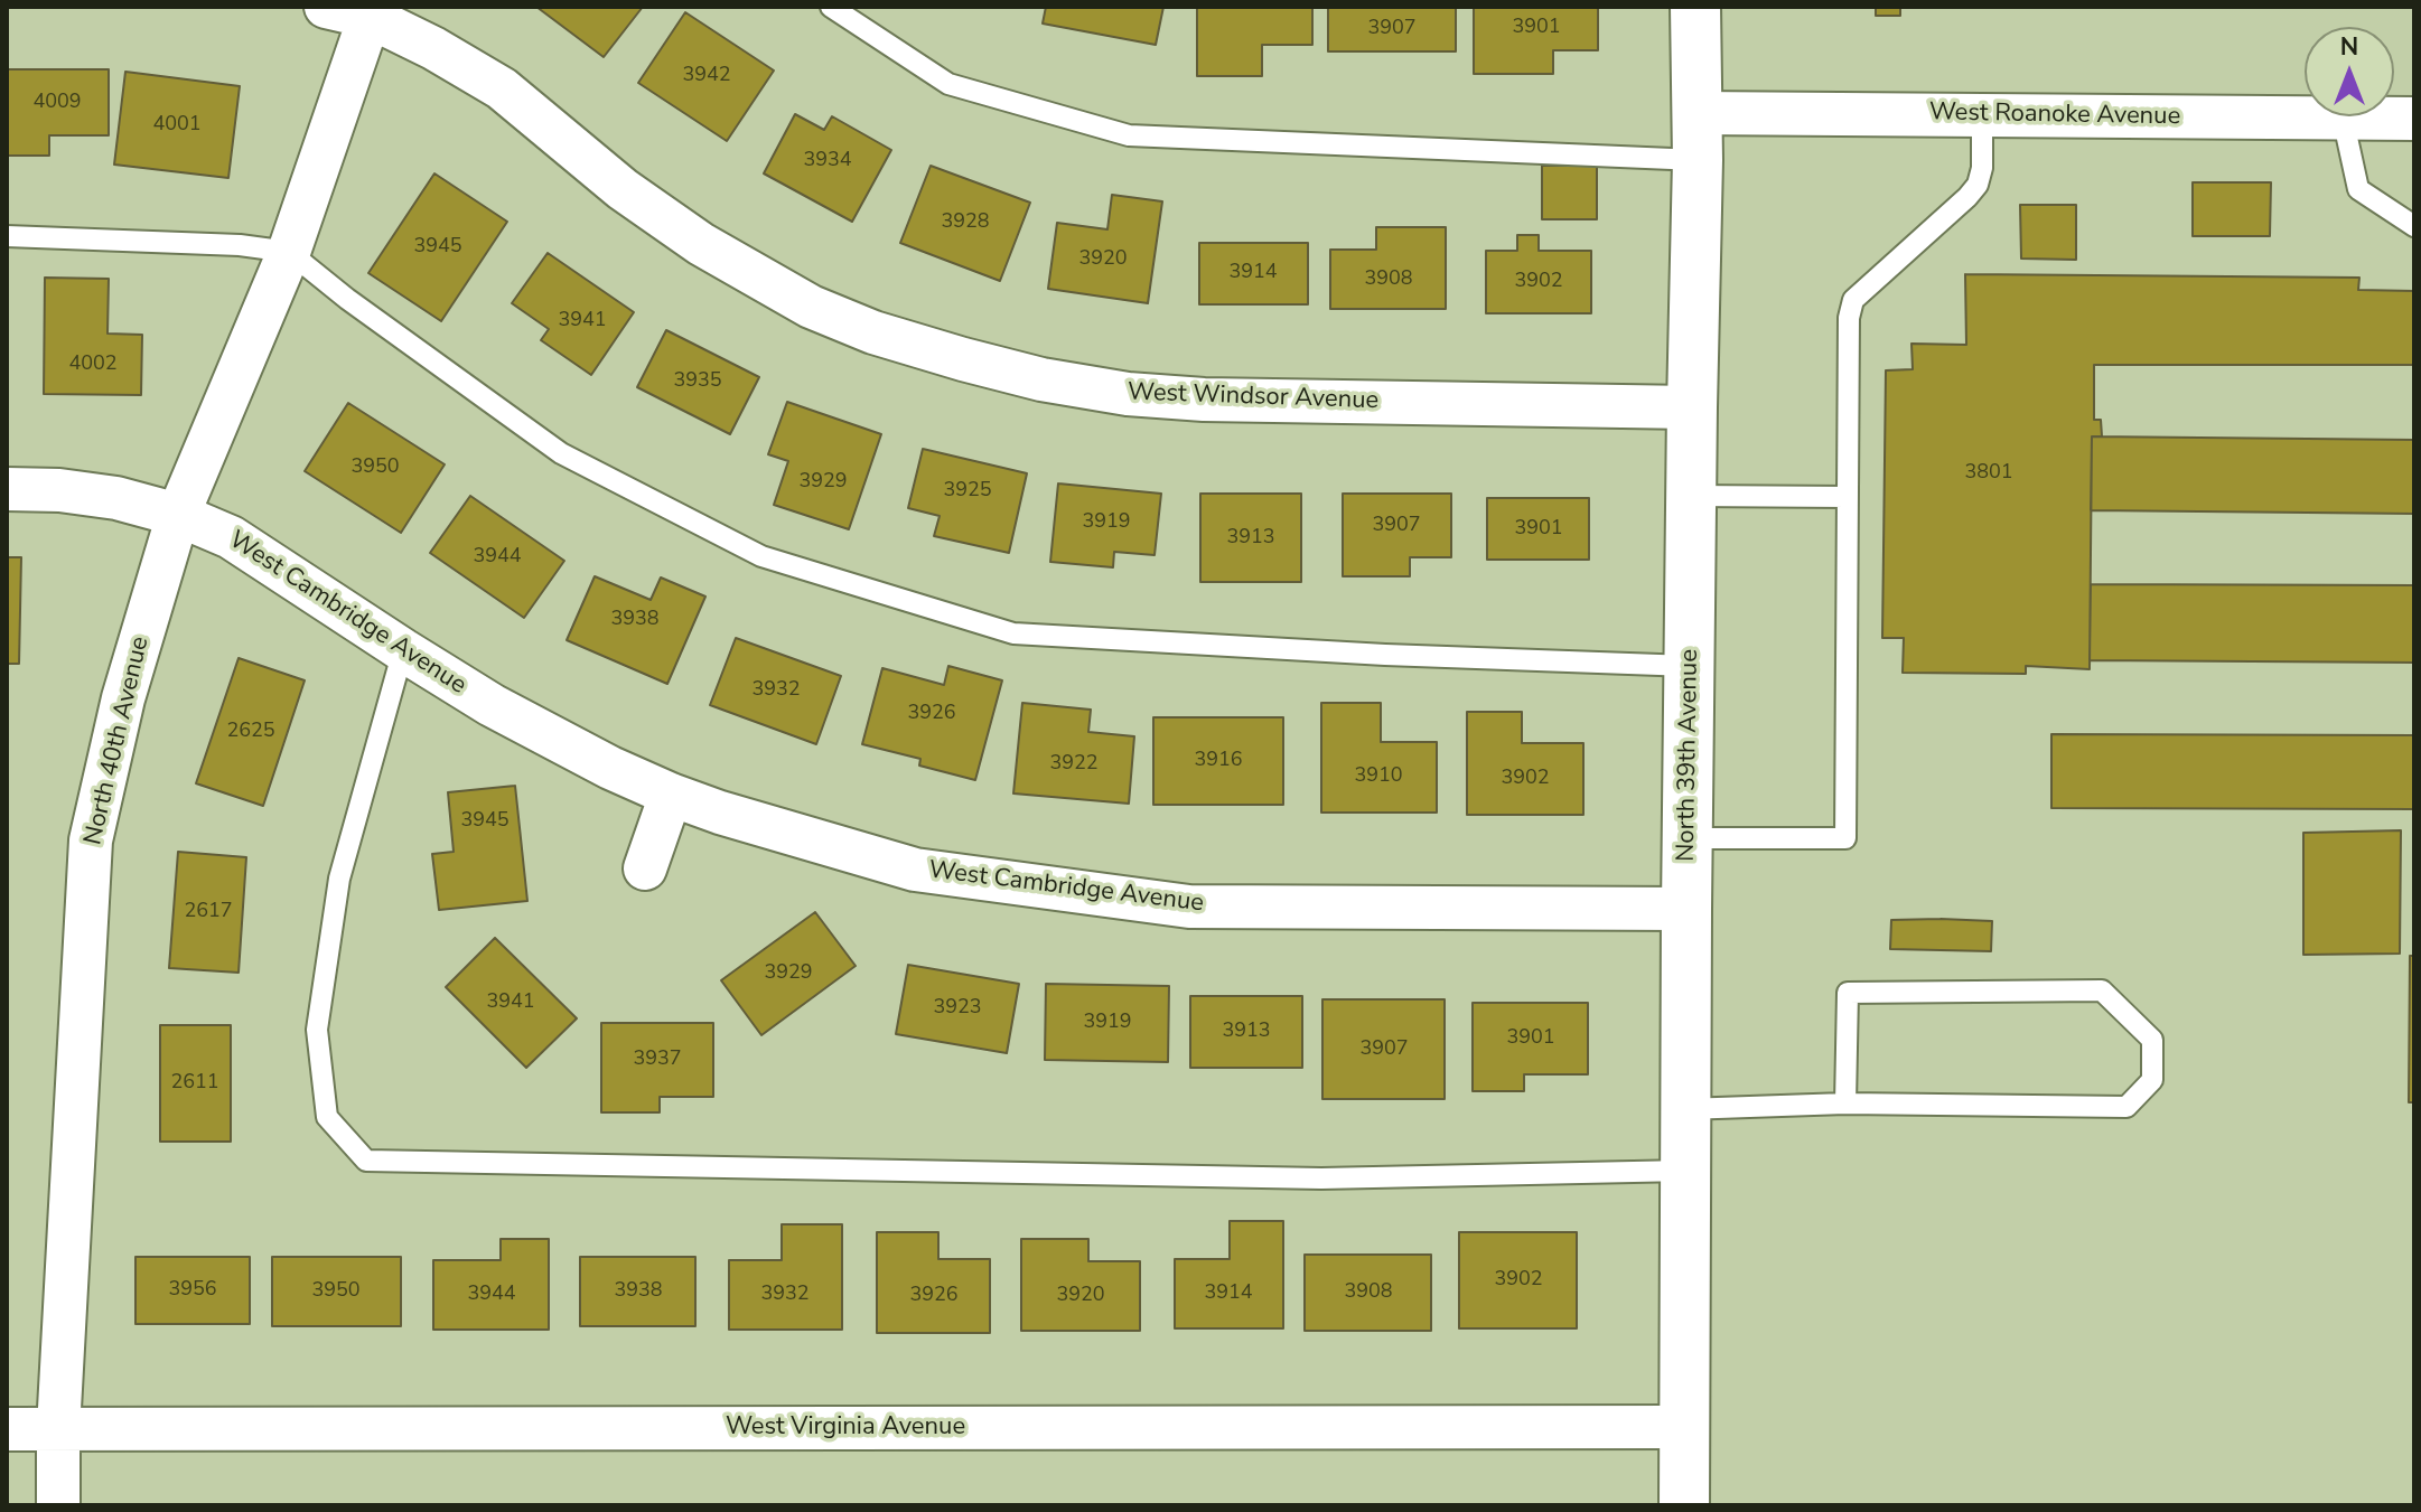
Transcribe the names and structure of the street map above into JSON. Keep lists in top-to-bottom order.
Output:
{
  "streets": {
    "street": [
      "West Roanoke Avenue",
      "West Windsor Avenue",
      "West Cambridge Avenue",
      "North 40th Avenue",
      "North 39th Avenue",
      "West Virginia Avenue"
    ]
  },
  "crossings": [
    ["West Roanoke Avenue", "North 39th Avenue"],
    ["West Windsor Avenue", "North 40th Avenue"],
    ["West Windsor Avenue", "North 39th Avenue"],
    ["West Cambridge Avenue", "North 40th Avenue"],
    ["West Cambridge Avenue", "North 39th Avenue"],
    ["North 40th Avenue", "West Virginia Avenue"],
    ["North 39th Avenue", "West Virginia Avenue"]
  ],
  "house_numbers": [
    "3901",
    "3907",
    "3942",
    "4009",
    "4001",
    "3934",
    "3928",
    "3945",
    "3920",
    "3914",
    "3908",
    "3902",
    "3941",
    "4002",
    "3935",
    "3950",
    "3801",
    "3929",
    "3925",
    "3919",
    "3907",
    "3901",
    "3913",
    "3944",
    "3938",
    "3932",
    "3926",
    "2625",
    "3916",
    "3922",
    "3910",
    "3902",
    "3945",
    "2617",
    "3929",
    "3941",
    "3923",
    "3919",
    "3913",
    "3901",
    "3907",
    "3937",
    "2611",
    "3902",
    "3956",
    "3950",
    "3938",
    "3908",
    "3914",
    "3944",
    "3932",
    "3926",
    "3920"
  ],
  "north": "top"
}
